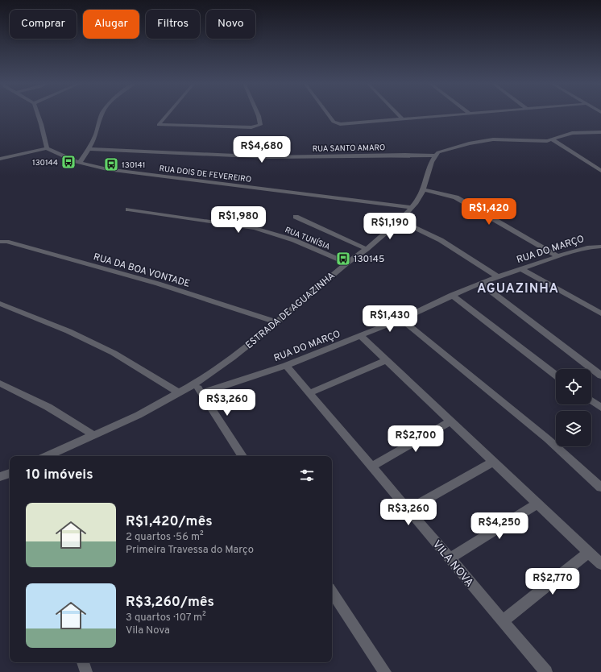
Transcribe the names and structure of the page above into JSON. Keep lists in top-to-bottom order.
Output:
{
  "streets": {
    "street": [
      "RUA SANTO AMARO",
      "RUA DOIS DE FEVEREIRO",
      "RUA TUNÍSIA",
      "RUA DO MARÇO",
      "RUA DA BOA VONTADE",
      "ESTRADA DE AGUAZINHA",
      "VILA NOVA"
    ]
  },
  "crossings": [
    ["RUA SANTO AMARO", "ESTRADA DE AGUAZINHA"],
    ["RUA DOIS DE FEVEREIRO", "ESTRADA DE AGUAZINHA"],
    ["RUA TUNÍSIA", "ESTRADA DE AGUAZINHA"],
    ["RUA DO MARÇO", "VILA NOVA"],
    ["RUA DA BOA VONTADE", "ESTRADA DE AGUAZINHA"]
  ],
  "districts": ["AGUAZINHA"],
  "places": {
    "bus stop": ["130144", "130141", "130145"]
  },
  "page": {
    "chip": [
      "Comprar",
      "Alugar",
      "Filtros",
      "Novo"
    ],
    "price": [
      "R$4,680",
      "R$1,420",
      "R$1,980",
      "R$1,190",
      "R$1,430",
      "R$3,260",
      "R$2,700",
      "R$3,260",
      "R$4,250",
      "R$2,770"
    ],
    "heading": "10 imóveis",
    "list": [
      {
        "name": "R$1,420/mês",
        "note": "2 quartos · 56 m² · Primeira Travessa do Março"
      },
      {
        "name": "R$3,260/mês",
        "note": "3 quartos · 107 m² · Vila Nova"
      }
    ]
  }
}
